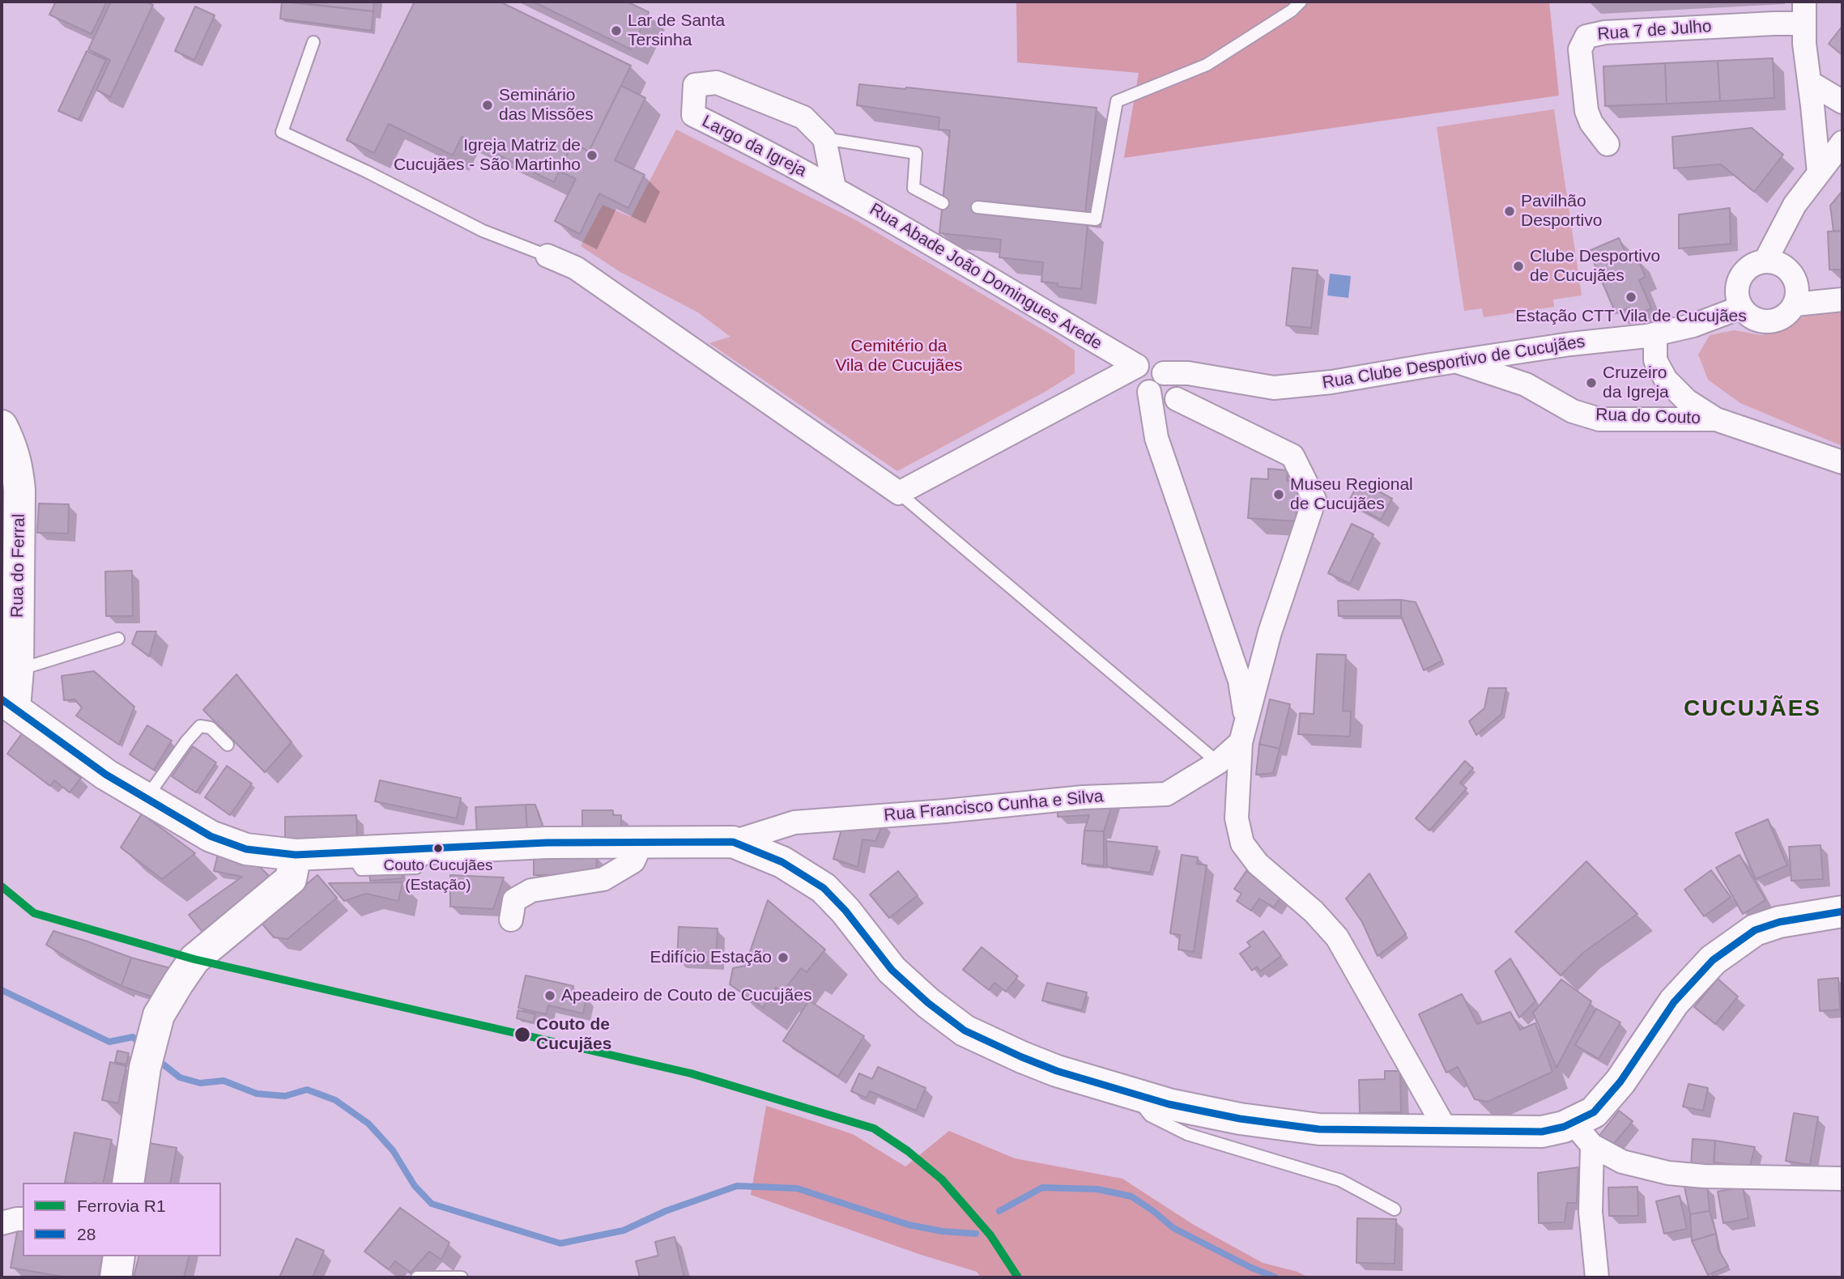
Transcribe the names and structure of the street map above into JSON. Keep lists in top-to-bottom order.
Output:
{
  "streets": {
    "main road": ["Rua do Ferral"],
    "street": [
      "Rua 7 de Julho",
      "Largo da Igreja",
      "Rua Abade João Domingues Arede",
      "Rua Clube Desportivo de Cucujães",
      "Rua do Couto",
      "Rua Francisco Cunha e Silva"
    ]
  },
  "crossings": [
    ["Largo da Igreja", "Rua Abade João Domingues Arede"],
    ["Rua Abade João Domingues Arede", "Rua Clube Desportivo de Cucujães"],
    ["Rua Clube Desportivo de Cucujães", "Rua do Couto"]
  ],
  "districts": ["CUCUJÃES"],
  "parks": ["Cemitério da Vila de Cucujães"],
  "places": [
    "Lar de Santa Tersinha",
    "Seminário das Missões",
    "Igreja Matriz de Cucujães - São Martinho",
    "Pavilhão Desportivo",
    "Clube Desportivo de Cucujães",
    "Estação CTT Vila de Cucujães",
    "Cruzeiro da Igreja",
    "Museu Regional de Cucujães",
    "Couto Cucujães (Estação)",
    "Edifício Estação",
    "Apeadeiro de Couto de Cucujães",
    "Couto de Cucujães"
  ],
  "lines": ["transit line 28", "rail line R1"],
  "legend": ["Ferrovia R1", "28"]
}
